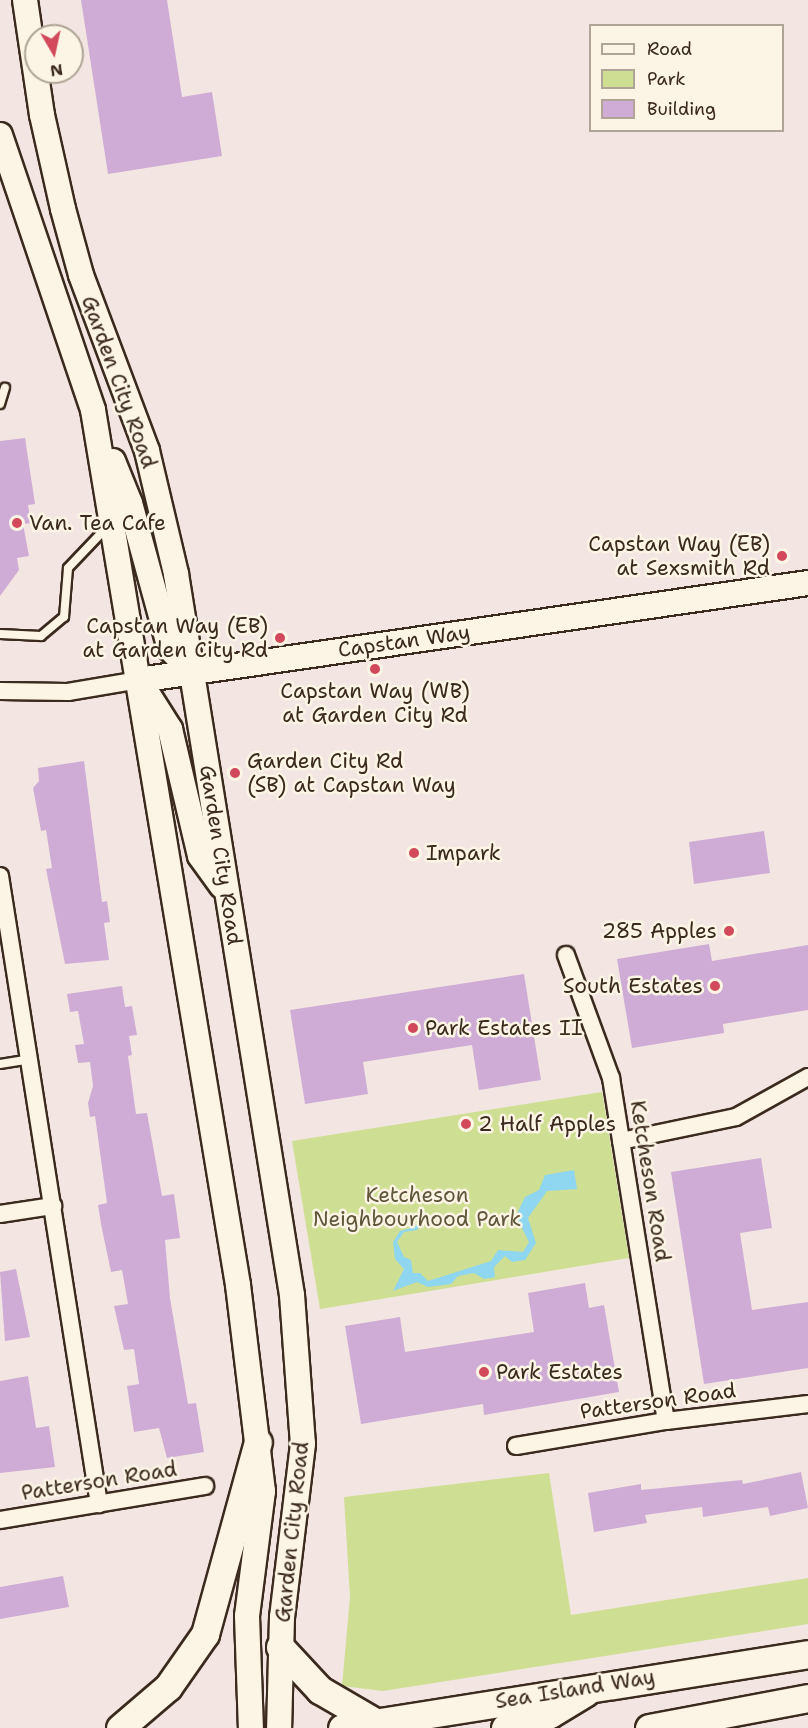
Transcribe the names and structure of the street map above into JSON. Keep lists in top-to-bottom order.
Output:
{
  "streets": {
    "main road": ["Garden City Road", "Capstan Way", "Sea Island Way"],
    "street": ["Ketcheson Road", "Patterson Road"]
  },
  "crossings": [
    ["Garden City Road", "Capstan Way"],
    ["Ketcheson Road", "Patterson Road"]
  ],
  "parks": ["Ketcheson Neighbourhood Park"],
  "places": [
    "Van. Tea Cafe",
    "Capstan Way (EB) at Sexsmith Rd",
    "Capstan Way (EB) at Garden City Rd",
    "Capstan Way (WB) at Garden City Rd",
    "Garden City Rd (SB) at Capstan Way",
    "Impark",
    "285 Apples",
    "South Estates",
    "Park Estates II",
    "2 Half Apples",
    "Park Estates"
  ],
  "legend": ["Road", "Park", "Building"],
  "north": "bottom"
}
